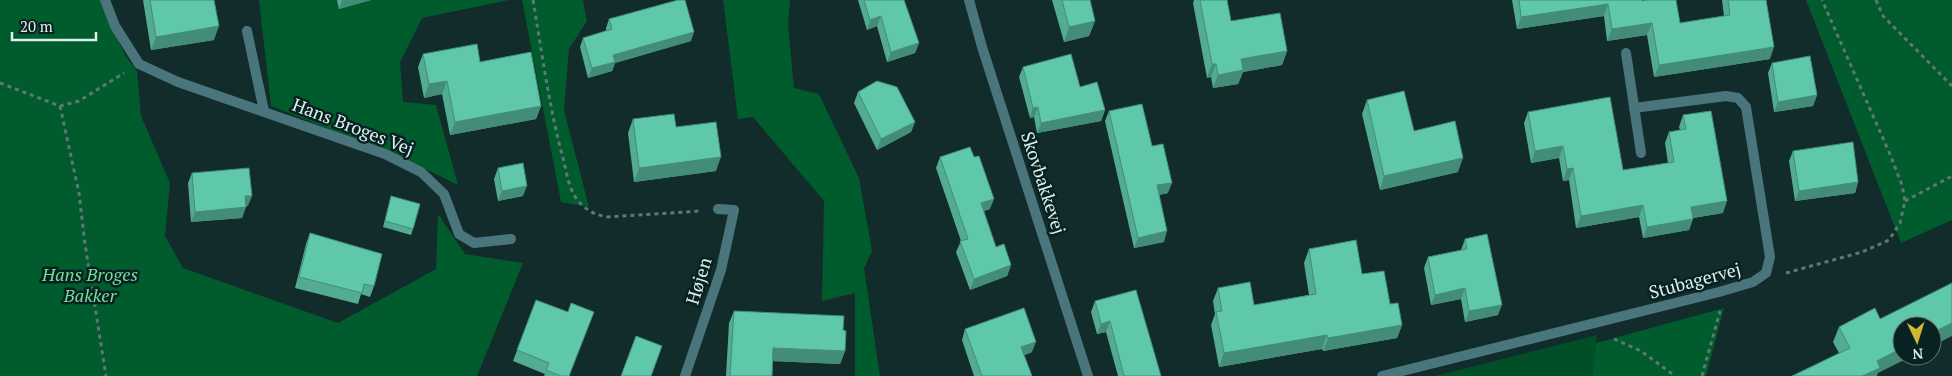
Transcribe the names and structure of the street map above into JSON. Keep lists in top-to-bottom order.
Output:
{
  "streets": {
    "street": [
      "Hans Broges Vej",
      "Skovbakkevej",
      "Højen",
      "Stubagervej"
    ]
  },
  "parks": ["Hans Broges Bakker"],
  "scale_bar": "20 m",
  "north": "bottom"
}
